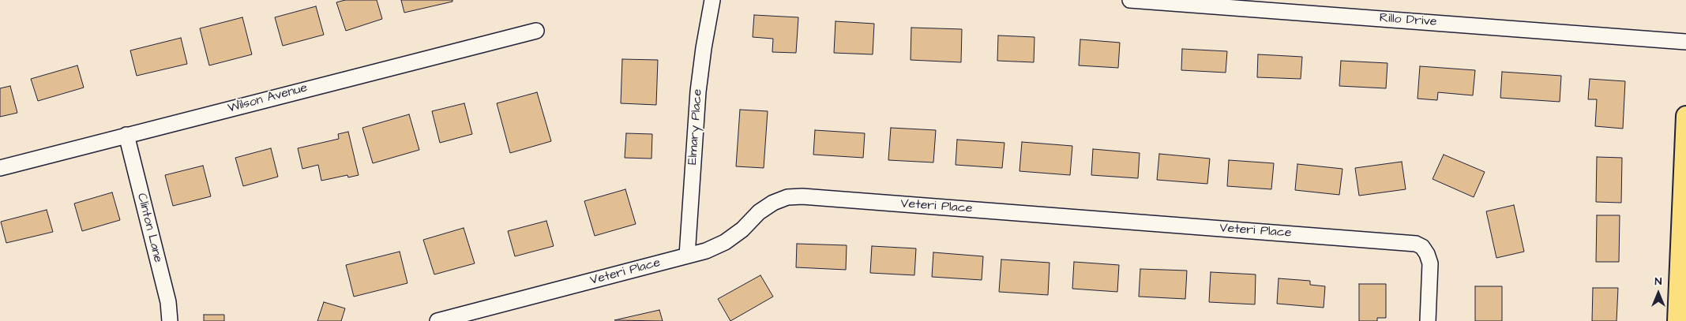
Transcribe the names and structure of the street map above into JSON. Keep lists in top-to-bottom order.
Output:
{
  "streets": {
    "street": [
      "Rillo Drive",
      "Wilson Avenue",
      "Elmary Place",
      "Veteri Place",
      "Clinton Lane"
    ]
  },
  "crossings": [
    ["Wilson Avenue", "Clinton Lane"],
    ["Elmary Place", "Veteri Place"]
  ],
  "north": "top"
}
